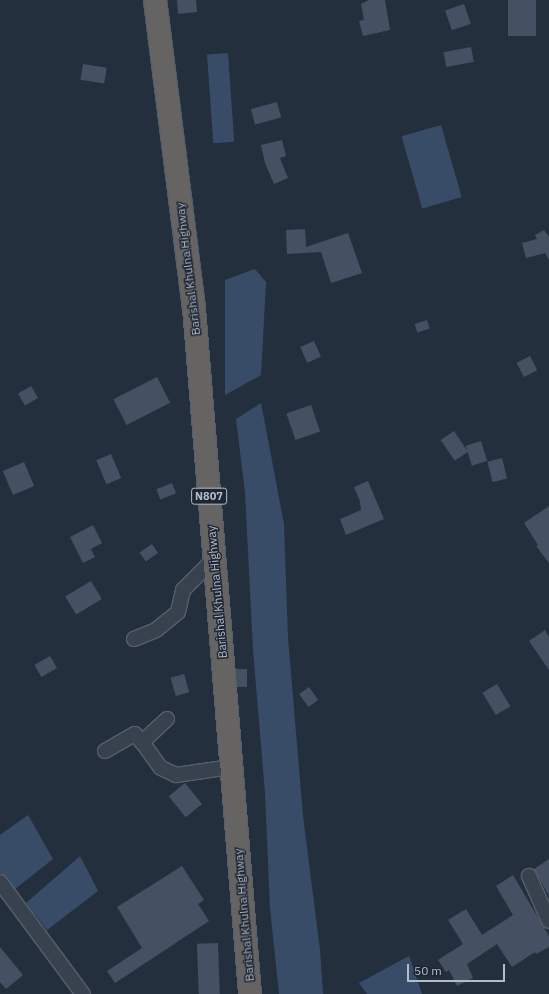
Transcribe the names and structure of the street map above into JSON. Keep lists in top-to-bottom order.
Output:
{
  "streets": {
    "highway": ["Barishal Khulna Highway", "N807"]
  },
  "scale_bar": "50 m"
}
